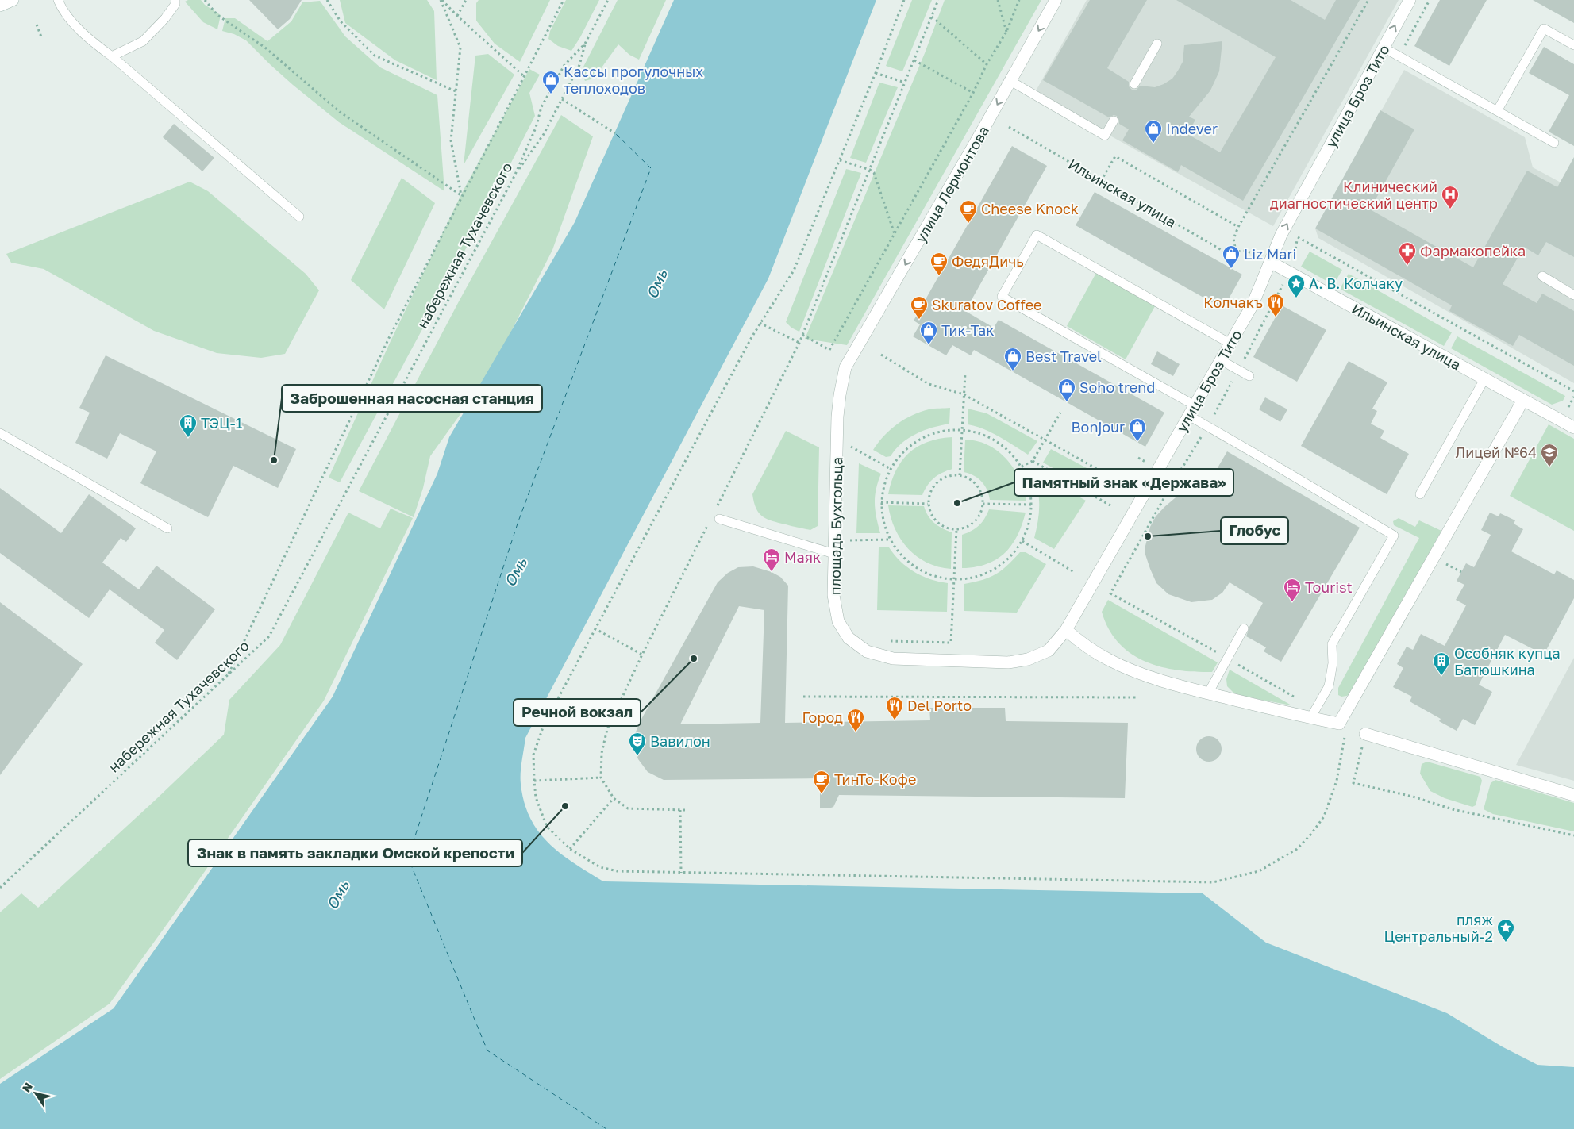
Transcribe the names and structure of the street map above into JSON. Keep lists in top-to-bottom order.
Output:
{
  "streets": {
    "street": [
      "улица Броз Тито",
      "улица Лермонтова",
      "Ильинская улица",
      "площадь Бухгольца"
    ],
    "path": ["набережная Тухачевского"]
  },
  "crossings": [
    ["улица Броз Тито", "Ильинская улица"],
    ["улица Броз Тито", "площадь Бухгольца"],
    ["улица Лермонтова", "площадь Бухгольца"]
  ],
  "one_way": ["улица Броз Тито", "улица Лермонтова"],
  "water": ["Омь"],
  "places": {
    "shop": [
      "Кассы прогулочных теплоходов",
      "Indever",
      "Liz Mari",
      "Тик-Так",
      "Best Travel",
      "Soho trend",
      "Bonjour"
    ],
    "hospital": ["Клинический диагностический центр"],
    "cafe": [
      "Cheese Knock",
      "ФедяДичь",
      "Skuratov Coffee",
      "ТинТо-Кофе"
    ],
    "pharmacy": ["Фармакопейка"],
    "place": ["А. В. Колчаку", "пляж Центральный-2"],
    "restaurant": ["Колчакъ", "Del Porto", "Город"],
    "building": ["ТЭЦ-1", "Особняк купца Батюшкина"],
    "other": [
      "Заброшенная насосная станция",
      "Памятный знак «Держава»",
      "Глобус",
      "Речной вокзал",
      "Знак в память закладки Омской крепости"
    ],
    "school or university": ["Лицей №64"],
    "hotel": ["Маяк", "Tourist"],
    "theatre": ["Вавилон"]
  },
  "north": "top left"
}
